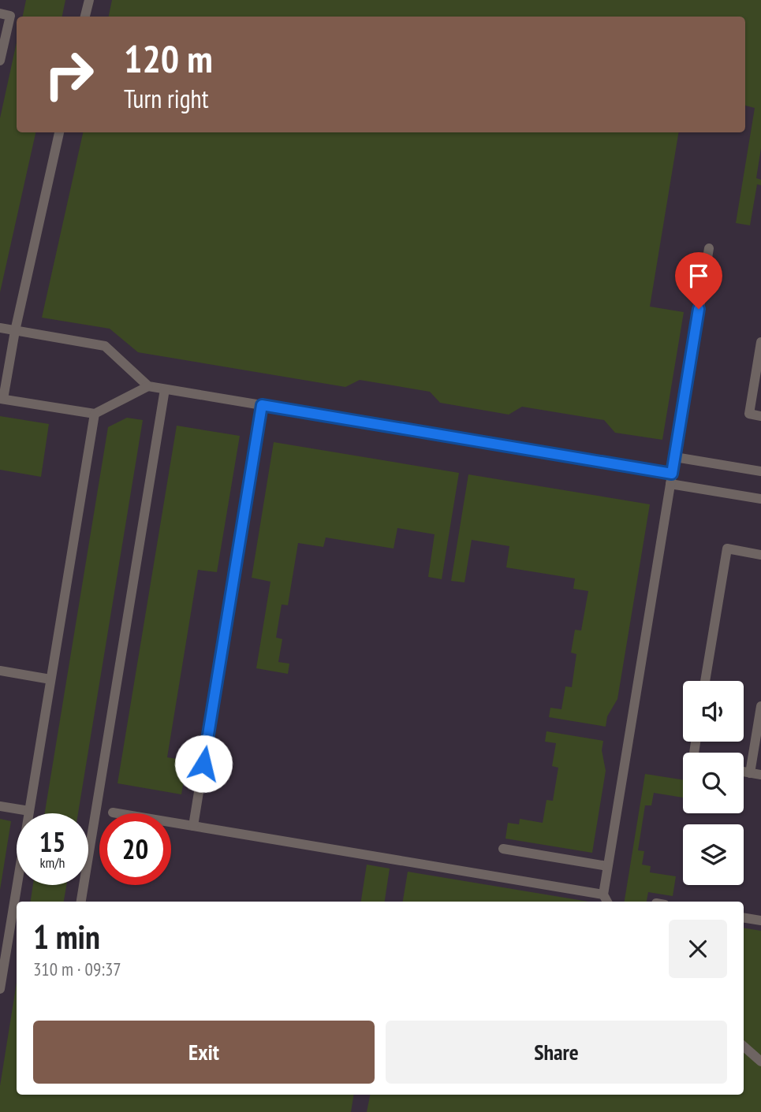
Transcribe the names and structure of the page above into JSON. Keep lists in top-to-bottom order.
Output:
{
  "page": {
    "turn": ["120 m", "Turn right"],
    "speed": "15 km/h",
    "limit": "20",
    "heading": ["1 min", "310 m · 09:37"],
    "buttons": ["Exit", "Share"]
  }
}
